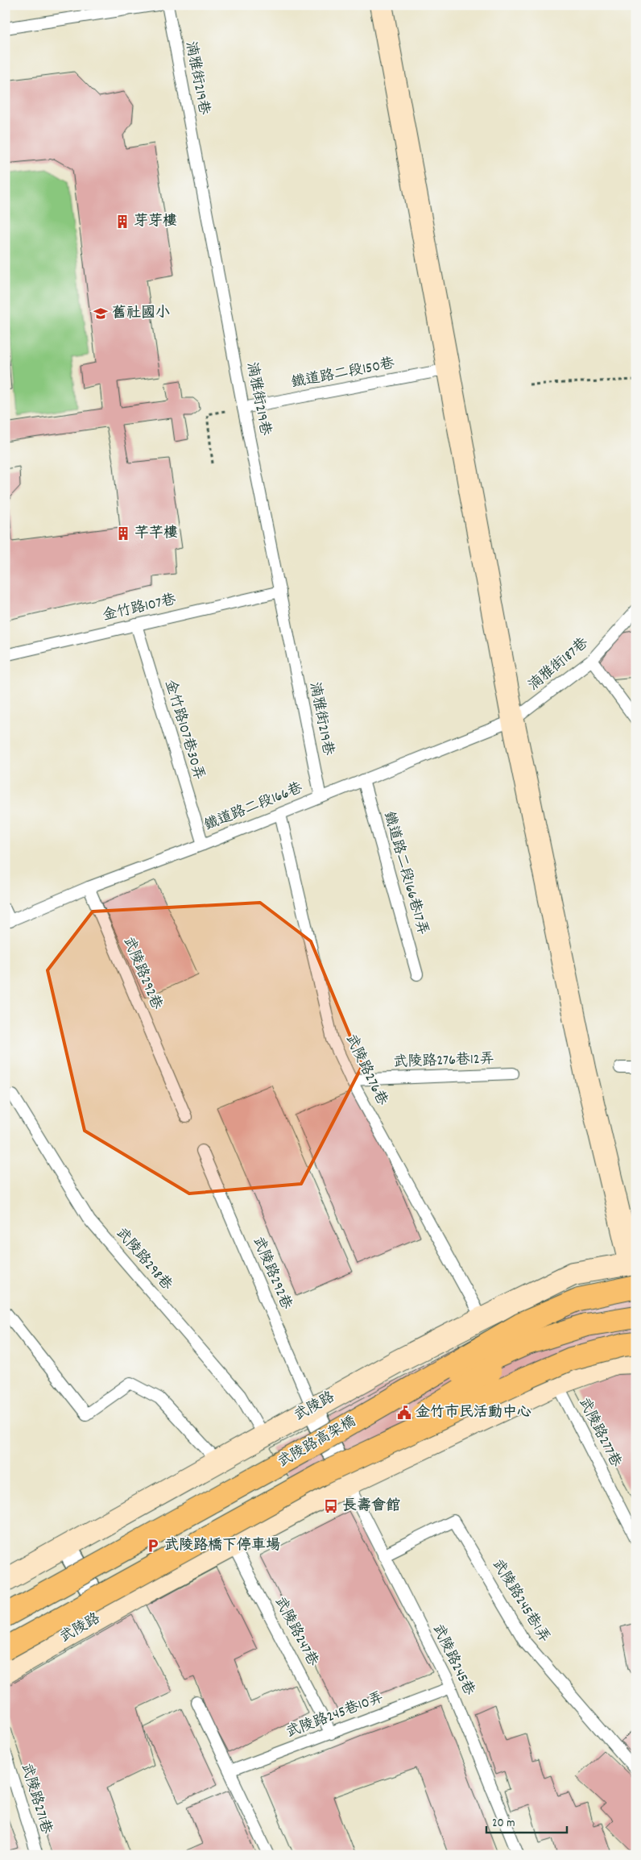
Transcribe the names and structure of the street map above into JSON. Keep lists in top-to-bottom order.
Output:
{
  "streets": {
    "highway": ["武陵路高架橋"],
    "street": ["武陵路"],
    "lane": [
      "湳雅街219巷",
      "鐵道路二段150巷",
      "金竹路107巷",
      "湳雅街187巷",
      "金竹路107巷30弄",
      "鐵道路二段166巷",
      "鐵道路二段166巷17弄",
      "武陵路292巷",
      "武陵路276巷12弄",
      "武陵路276巷",
      "武陵路298巷",
      "武陵路277巷",
      "武陵路245巷1弄",
      "武陵路247巷",
      "武陵路245巷",
      "武陵路245巷10弄",
      "武陵路271巷"
    ]
  },
  "crossings": [
    ["湳雅街219巷", "鐵道路二段150巷"],
    ["湳雅街219巷", "金竹路107巷"],
    ["湳雅街219巷", "鐵道路二段166巷"],
    ["金竹路107巷", "金竹路107巷30弄"],
    ["湳雅街187巷", "鐵道路二段166巷"],
    ["金竹路107巷30弄", "鐵道路二段166巷"],
    ["鐵道路二段166巷", "鐵道路二段166巷17弄"],
    ["鐵道路二段166巷", "武陵路292巷"],
    ["鐵道路二段166巷", "武陵路276巷"],
    ["武陵路292巷", "武陵路"],
    ["武陵路276巷12弄", "武陵路276巷"],
    ["武陵路276巷", "武陵路"],
    ["武陵路298巷", "武陵路"],
    ["武陵路", "武陵路277巷"],
    ["武陵路", "武陵路247巷"],
    ["武陵路", "武陵路245巷"],
    ["武陵路245巷1弄", "武陵路245巷"],
    ["武陵路247巷", "武陵路245巷10弄"],
    ["武陵路245巷", "武陵路245巷10弄"]
  ],
  "places": {
    "building": ["芽芽樓", "芊芊樓"],
    "school or university": ["舊社國小"],
    "public building": ["金竹市民活動中心"],
    "bus stop": ["長壽會館"],
    "parking": ["武陵路橋下停車場"]
  },
  "scale_bar": "20 m"
}
